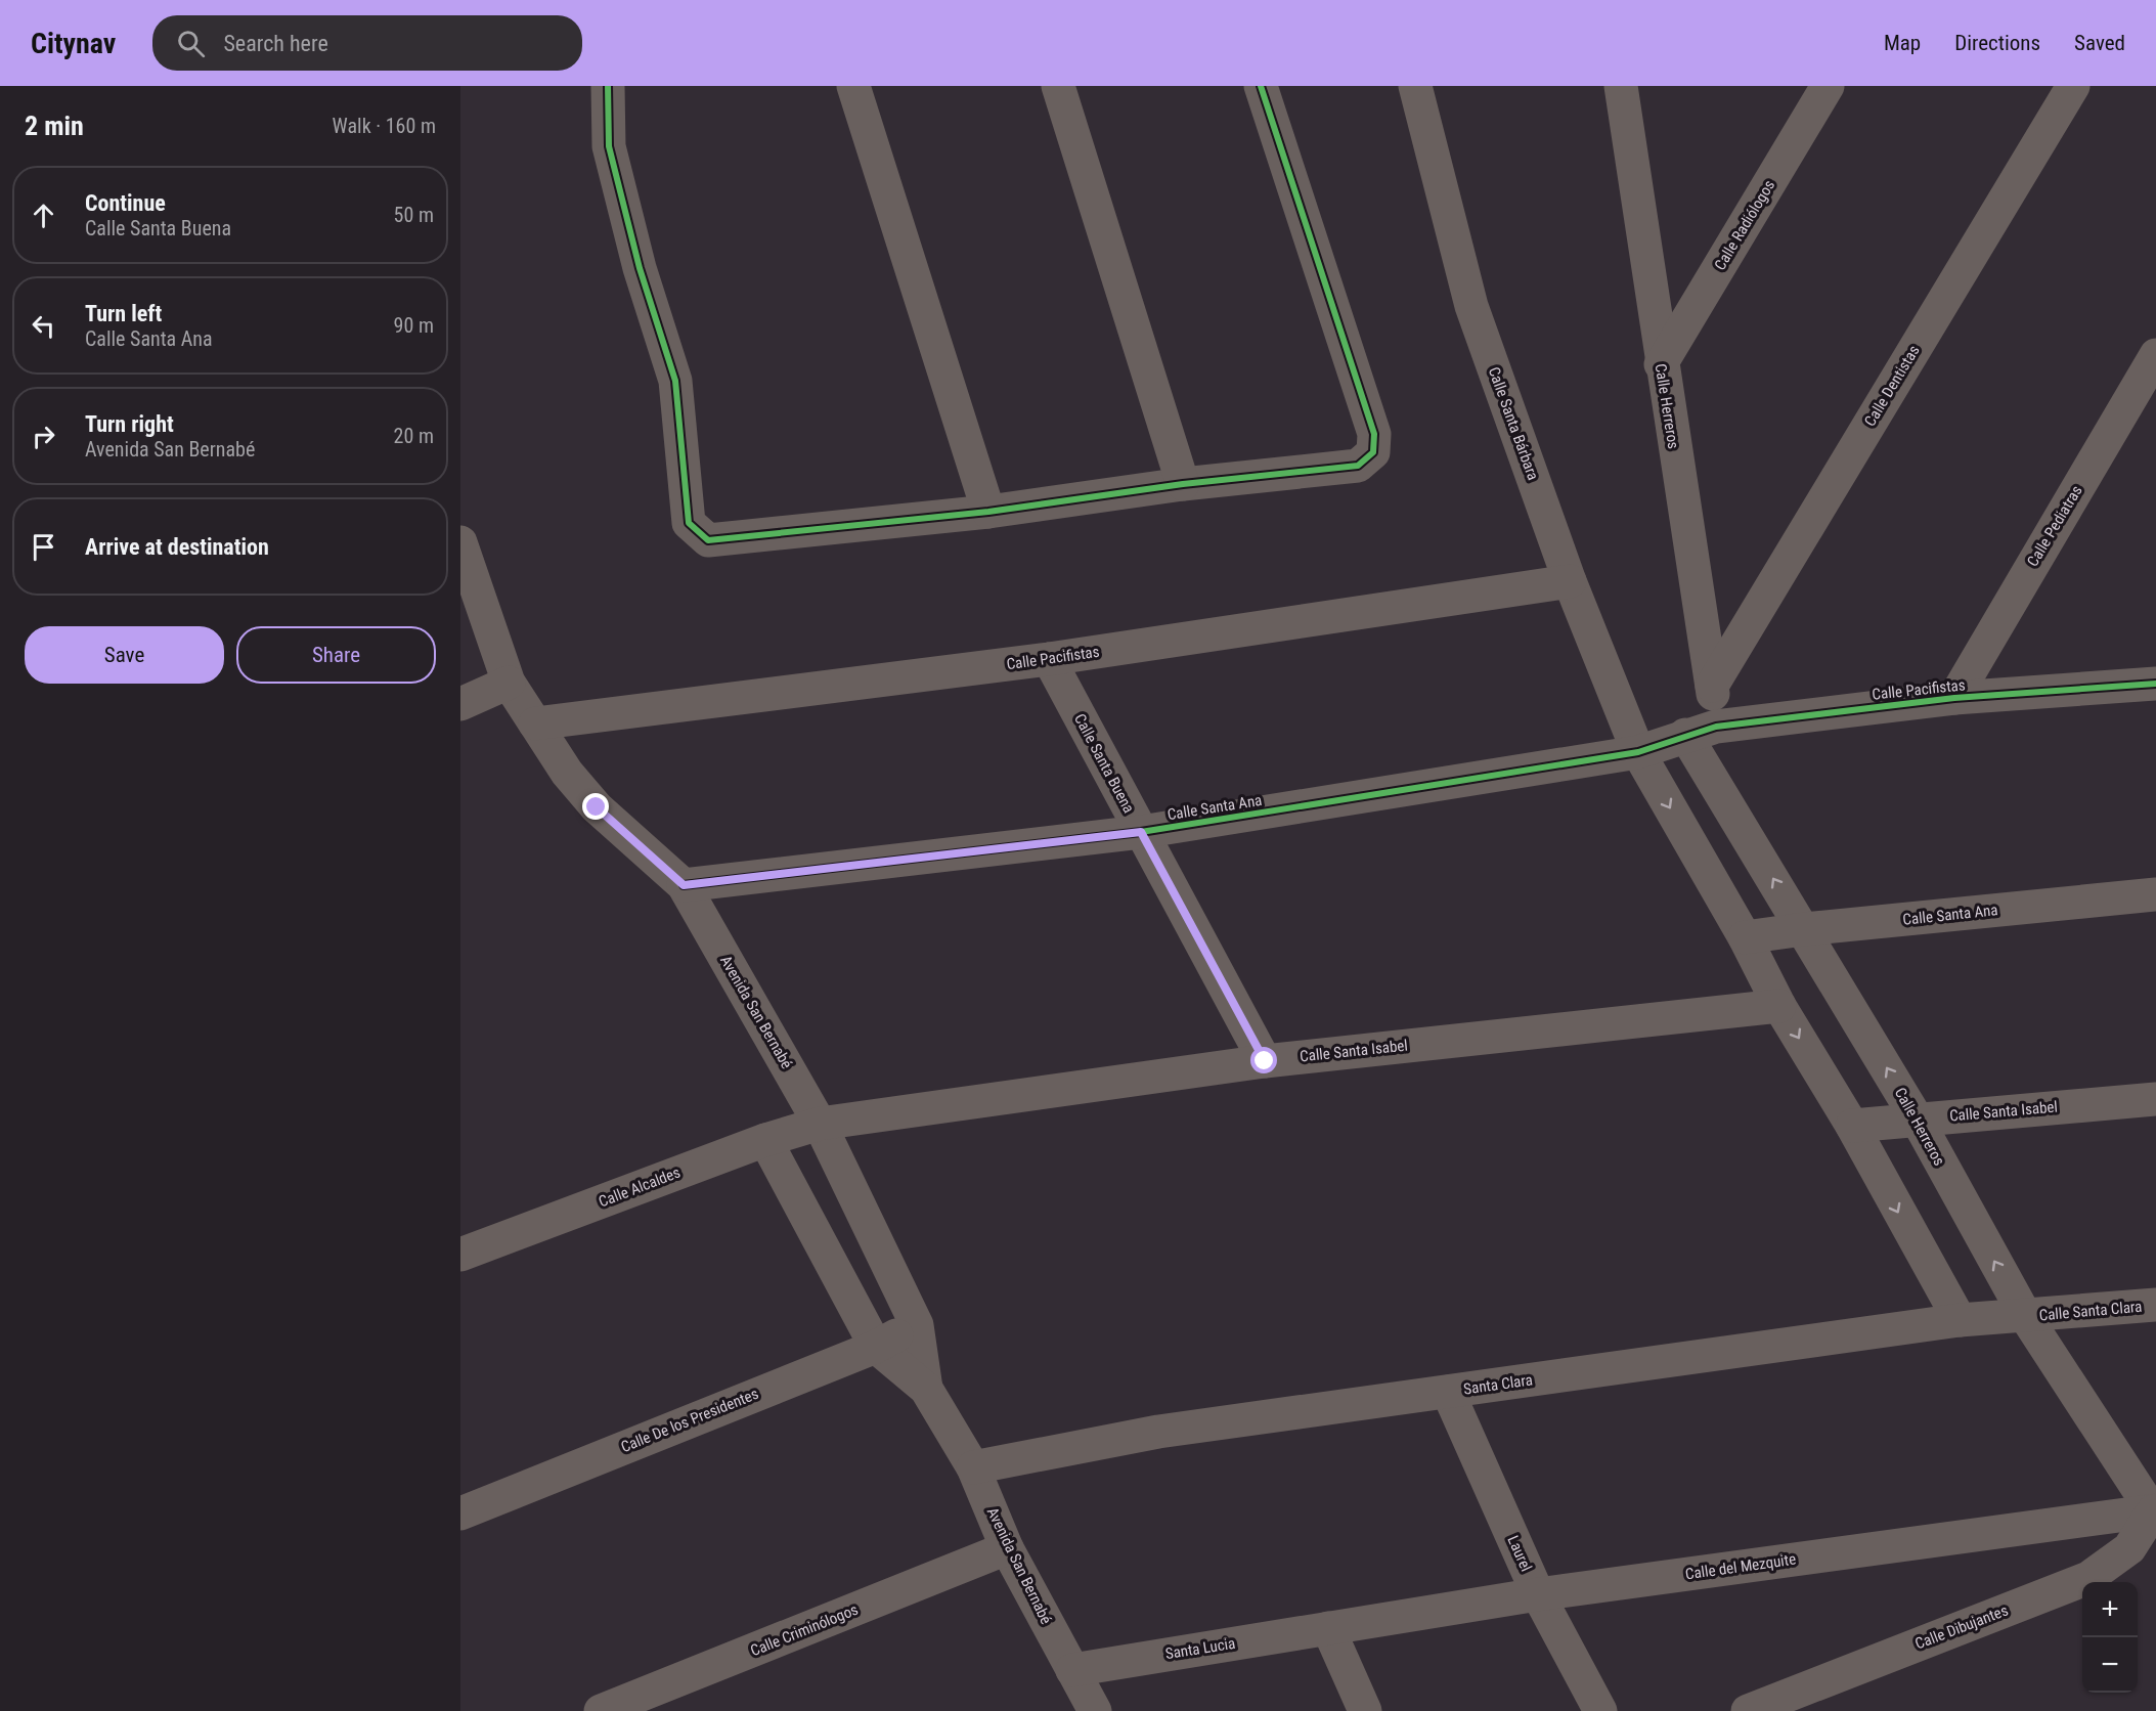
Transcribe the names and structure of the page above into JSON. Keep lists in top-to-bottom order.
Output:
{
  "streets": {
    "street": [
      "Calle Radiólogos",
      "Calle Dentistas",
      "Calle Herreros",
      "Calle Santa Bárbara",
      "Calle Pediatras",
      "Calle Pacifistas",
      "Calle Santa Buena",
      "Calle Santa Ana",
      "Avenida San Bernabé",
      "Calle Santa Isabel",
      "Calle Alcaldes",
      "Calle Santa Clara",
      "Santa Clara",
      "Calle De los Presidentes",
      "Laurel",
      "Calle del Mezquite",
      "Calle Dibujantes",
      "Calle Criminólogos",
      "Santa Lucia"
    ]
  },
  "crossings": [
    ["Calle Radiólogos", "Calle Herreros"],
    ["Calle Dentistas", "Calle Herreros"],
    ["Calle Herreros", "Calle Pacifistas"],
    ["Calle Herreros", "Calle Santa Ana"],
    ["Calle Herreros", "Calle Santa Isabel"],
    ["Calle Herreros", "Calle Santa Clara"],
    ["Calle Herreros", "Santa Clara"],
    ["Calle Herreros", "Calle del Mezquite"],
    ["Calle Herreros", "Calle Dibujantes"],
    ["Calle Santa Bárbara", "Calle Pacifistas"],
    ["Calle Santa Bárbara", "Calle Santa Ana"],
    ["Calle Pediatras", "Calle Pacifistas"],
    ["Calle Pacifistas", "Calle Santa Buena"],
    ["Calle Pacifistas", "Calle Santa Ana"],
    ["Calle Pacifistas", "Avenida San Bernabé"],
    ["Calle Santa Buena", "Calle Santa Ana"],
    ["Calle Santa Buena", "Calle Santa Isabel"],
    ["Calle Santa Ana", "Avenida San Bernabé"],
    ["Avenida San Bernabé", "Calle Santa Isabel"],
    ["Avenida San Bernabé", "Calle Alcaldes"],
    ["Avenida San Bernabé", "Santa Clara"],
    ["Avenida San Bernabé", "Calle De los Presidentes"],
    ["Avenida San Bernabé", "Calle Criminólogos"],
    ["Avenida San Bernabé", "Santa Lucia"],
    ["Calle Santa Isabel", "Calle Alcaldes"],
    ["Calle Santa Clara", "Santa Clara"],
    ["Santa Clara", "Laurel"],
    ["Laurel", "Calle del Mezquite"],
    ["Calle del Mezquite", "Calle Dibujantes"],
    ["Calle del Mezquite", "Santa Lucia"]
  ],
  "page": {
    "header": "Citynav",
    "search": "Search here",
    "nav": ["Map", "Directions", "Saved"],
    "heading": ["2 min", "Walk · 160 m"],
    "list": [
      ["Continue", "Calle Santa Buena", "50 m"],
      ["Turn left", "Calle Santa Ana", "90 m"],
      ["Turn right", "Avenida San Bernabé", "20 m"],
      "Arrive at destination"
    ],
    "buttons": ["Save", "Share"],
    "map_buttons": ["+", "−"]
  }
}
